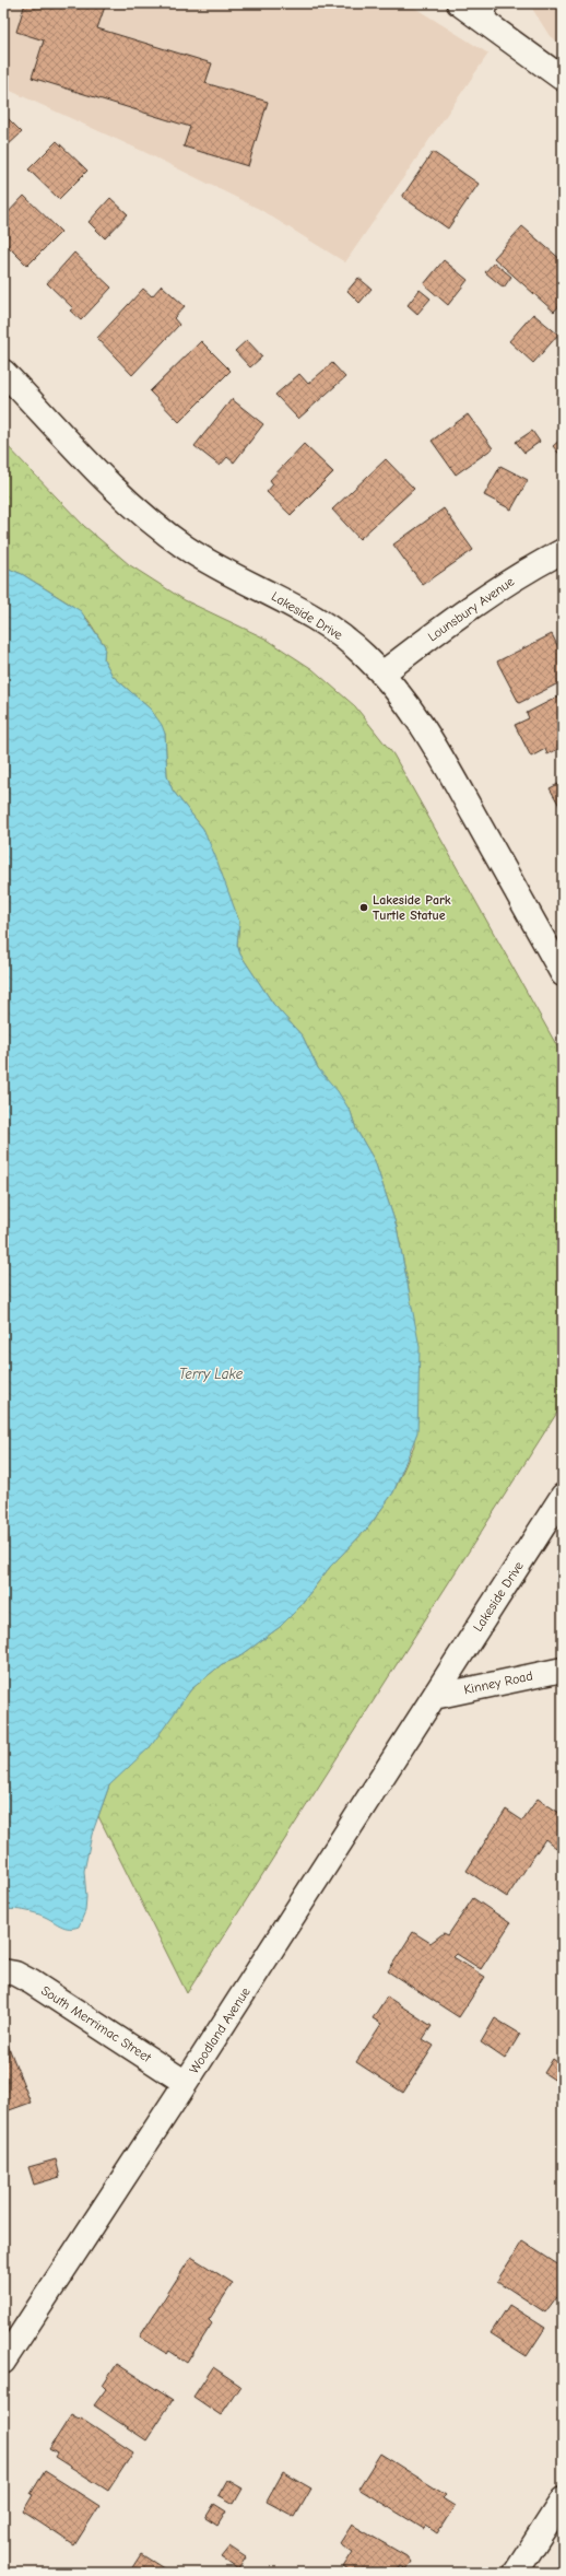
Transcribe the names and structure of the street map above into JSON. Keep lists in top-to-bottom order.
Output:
{
  "streets": {
    "street": [
      "Lounsbury Avenue",
      "Lakeside Drive",
      "Kinney Road",
      "South Merrimac Street",
      "Woodland Avenue"
    ]
  },
  "crossings": [
    ["Lounsbury Avenue", "Lakeside Drive"],
    ["Lakeside Drive", "Kinney Road"],
    ["Lakeside Drive", "Woodland Avenue"],
    ["Kinney Road", "Woodland Avenue"],
    ["South Merrimac Street", "Woodland Avenue"]
  ],
  "water": ["Terry Lake"],
  "places": ["Lakeside Park Turtle Statue"]
}
